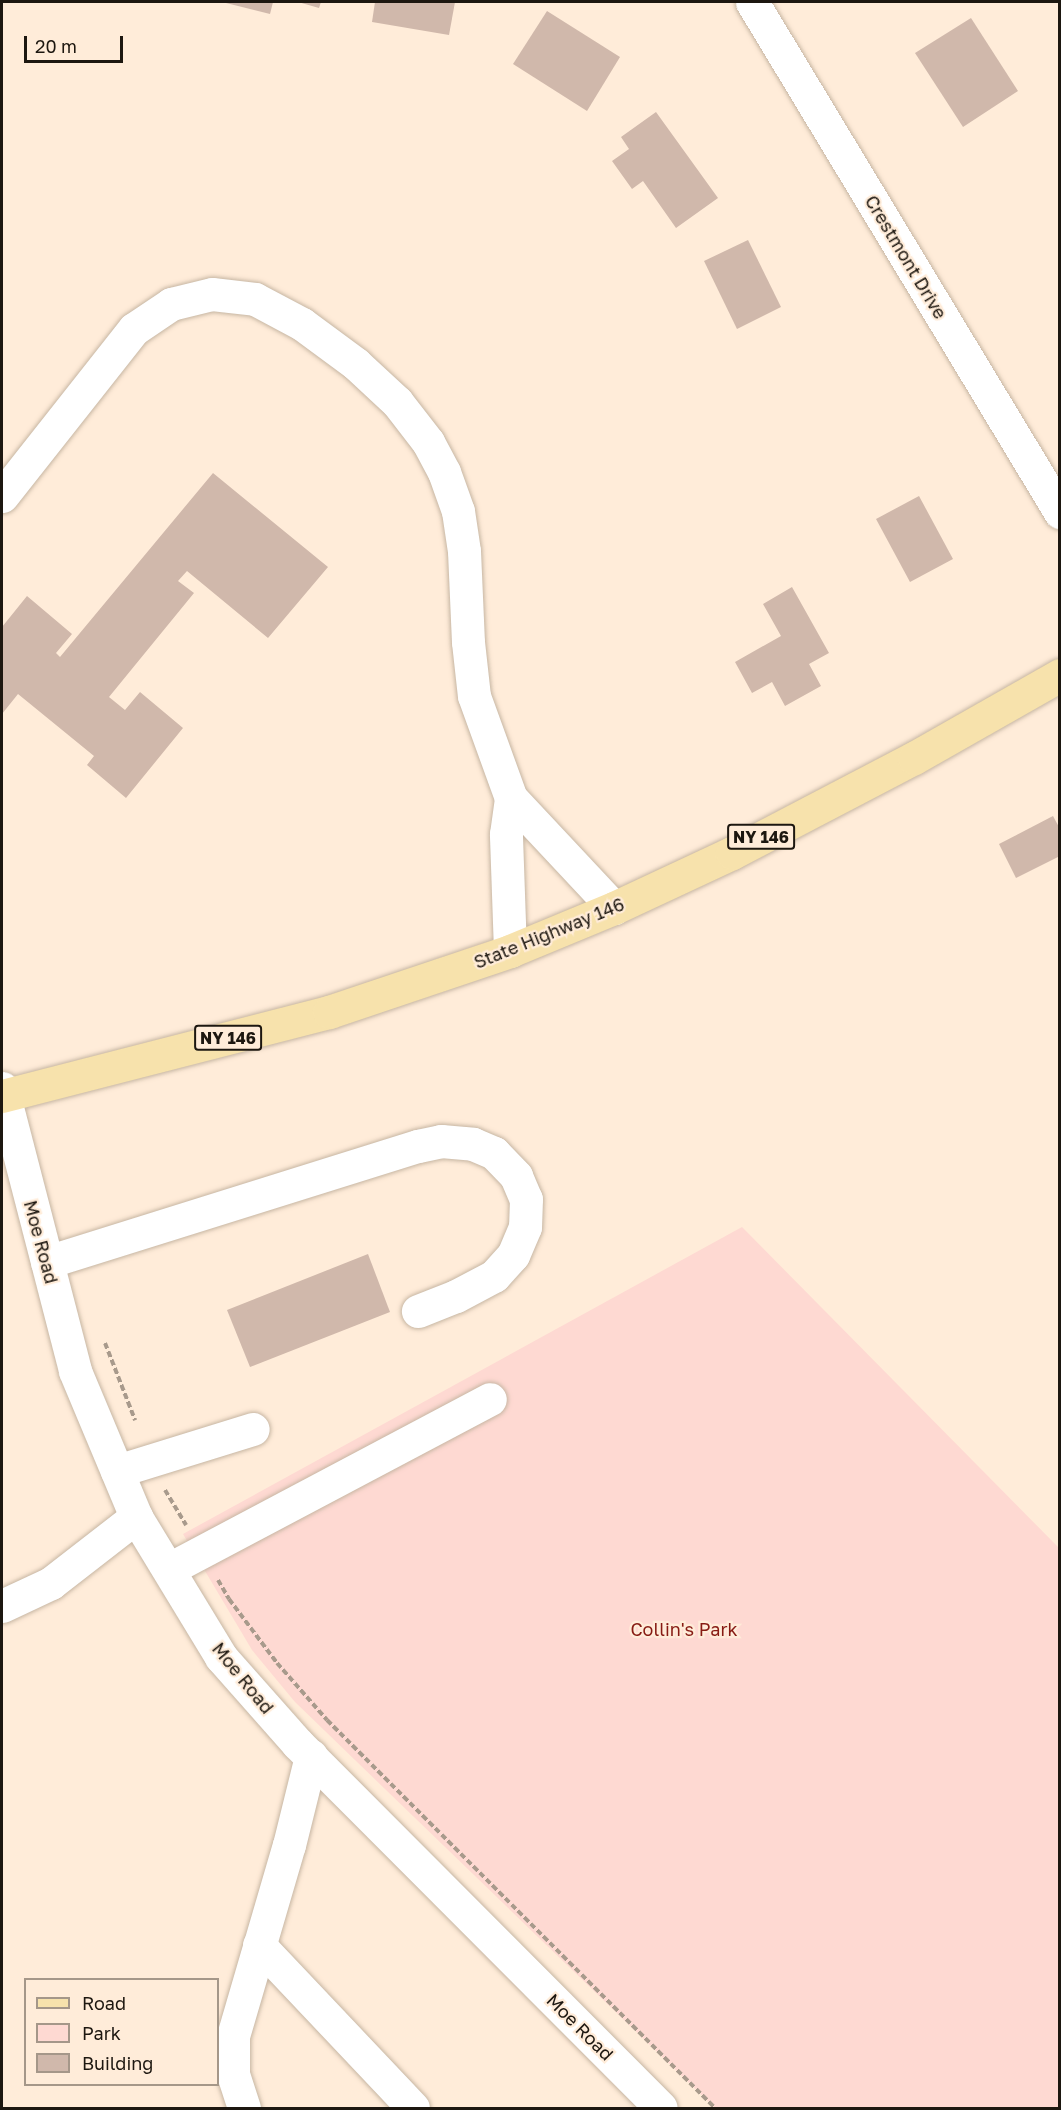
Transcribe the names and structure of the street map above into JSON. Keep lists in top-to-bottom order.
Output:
{
  "streets": {
    "main road": ["NY 146", "State Highway 146"],
    "street": ["Crestmont Drive", "Moe Road"]
  },
  "crossings": [
    ["State Highway 146", "Moe Road"]
  ],
  "parks": ["Collin's Park"],
  "legend": ["Road", "Park", "Building"],
  "scale_bar": "20 m"
}
